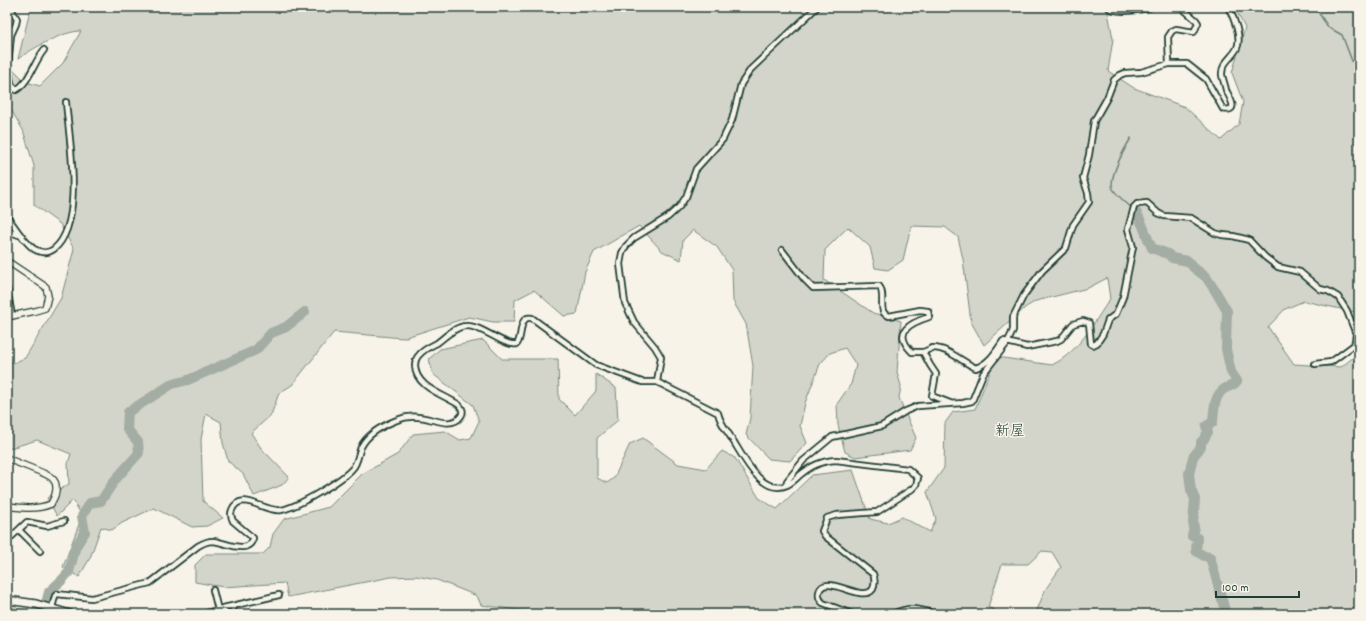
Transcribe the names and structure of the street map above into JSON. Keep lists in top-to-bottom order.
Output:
{
  "districts": ["新屋"],
  "scale_bar": "100 m"
}
